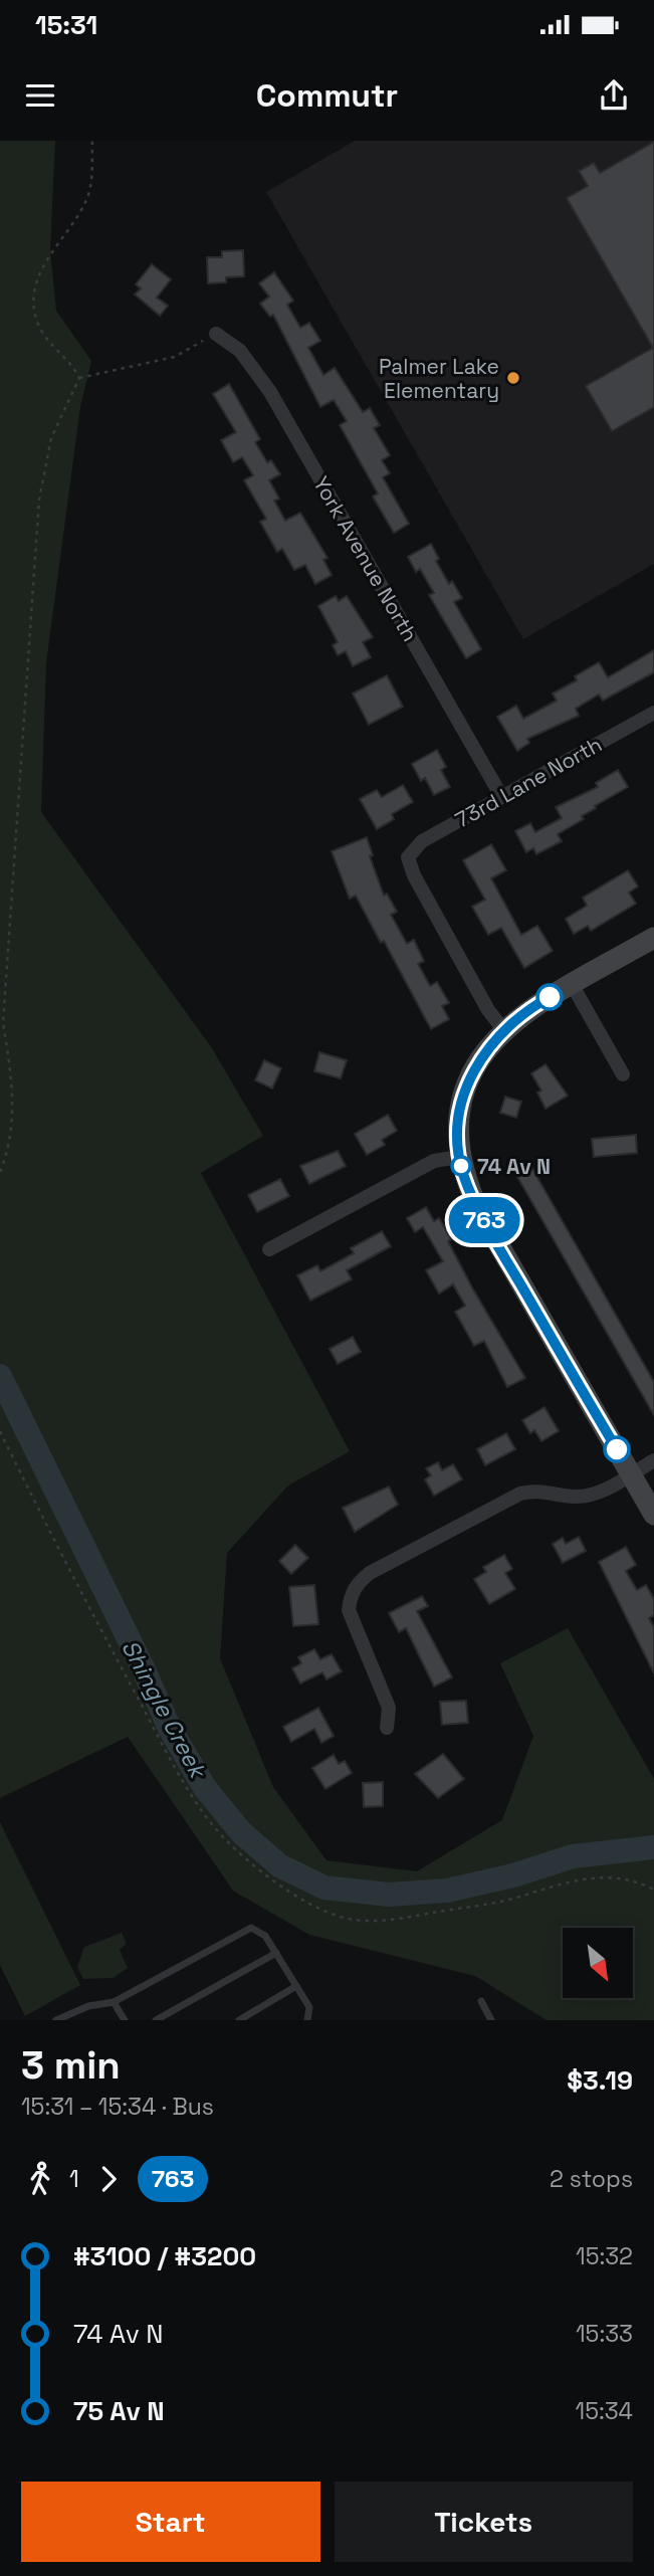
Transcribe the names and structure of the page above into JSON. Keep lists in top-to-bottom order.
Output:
{
  "streets": {
    "street": ["York Avenue North", "73rd Lane North"]
  },
  "crossings": [
    ["York Avenue North", "73rd Lane North"]
  ],
  "water": ["Shingle Creek"],
  "places": ["Palmer Lake Elementary", "74 Av N"],
  "lines": ["bus line 763"],
  "north": "bottom right",
  "page": {
    "status": "15:31",
    "header": "Commutr",
    "on_map": "763",
    "heading": ["3 min", "15:31 – 15:34 · Bus", "$3.19"],
    "legs": ["1", "763", "2 stops"],
    "list": [
      {
        "name": "#3100 / #3200",
        "value": "15:32"
      },
      {
        "name": "74 Av N",
        "value": "15:33"
      },
      {
        "name": "75 Av N",
        "value": "15:34"
      }
    ],
    "buttons": ["Start", "Tickets"]
  }
}
